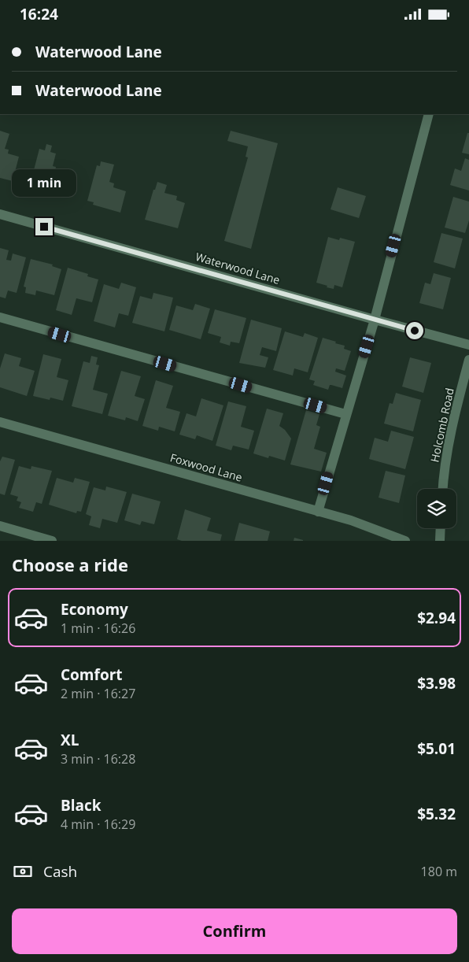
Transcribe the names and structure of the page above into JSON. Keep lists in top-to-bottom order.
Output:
{
  "streets": {
    "street": ["Waterwood Lane", "Holcomb Road", "Foxwood Lane"]
  },
  "page": {
    "status": "16:24",
    "banner": ["Waterwood Lane", "Waterwood Lane"],
    "bubble": "1 min",
    "heading": "Choose a ride",
    "list": [
      {
        "name": "Economy",
        "note": "1 min · 16:26",
        "value": "$2.94"
      },
      {
        "name": "Comfort",
        "note": "2 min · 16:27",
        "value": "$3.98"
      },
      {
        "name": "XL",
        "note": "3 min · 16:28",
        "value": "$5.01"
      },
      {
        "name": "Black",
        "note": "4 min · 16:29",
        "value": "$5.32"
      }
    ],
    "pay": ["Cash", "180 m"],
    "buttons": "Confirm"
  }
}
